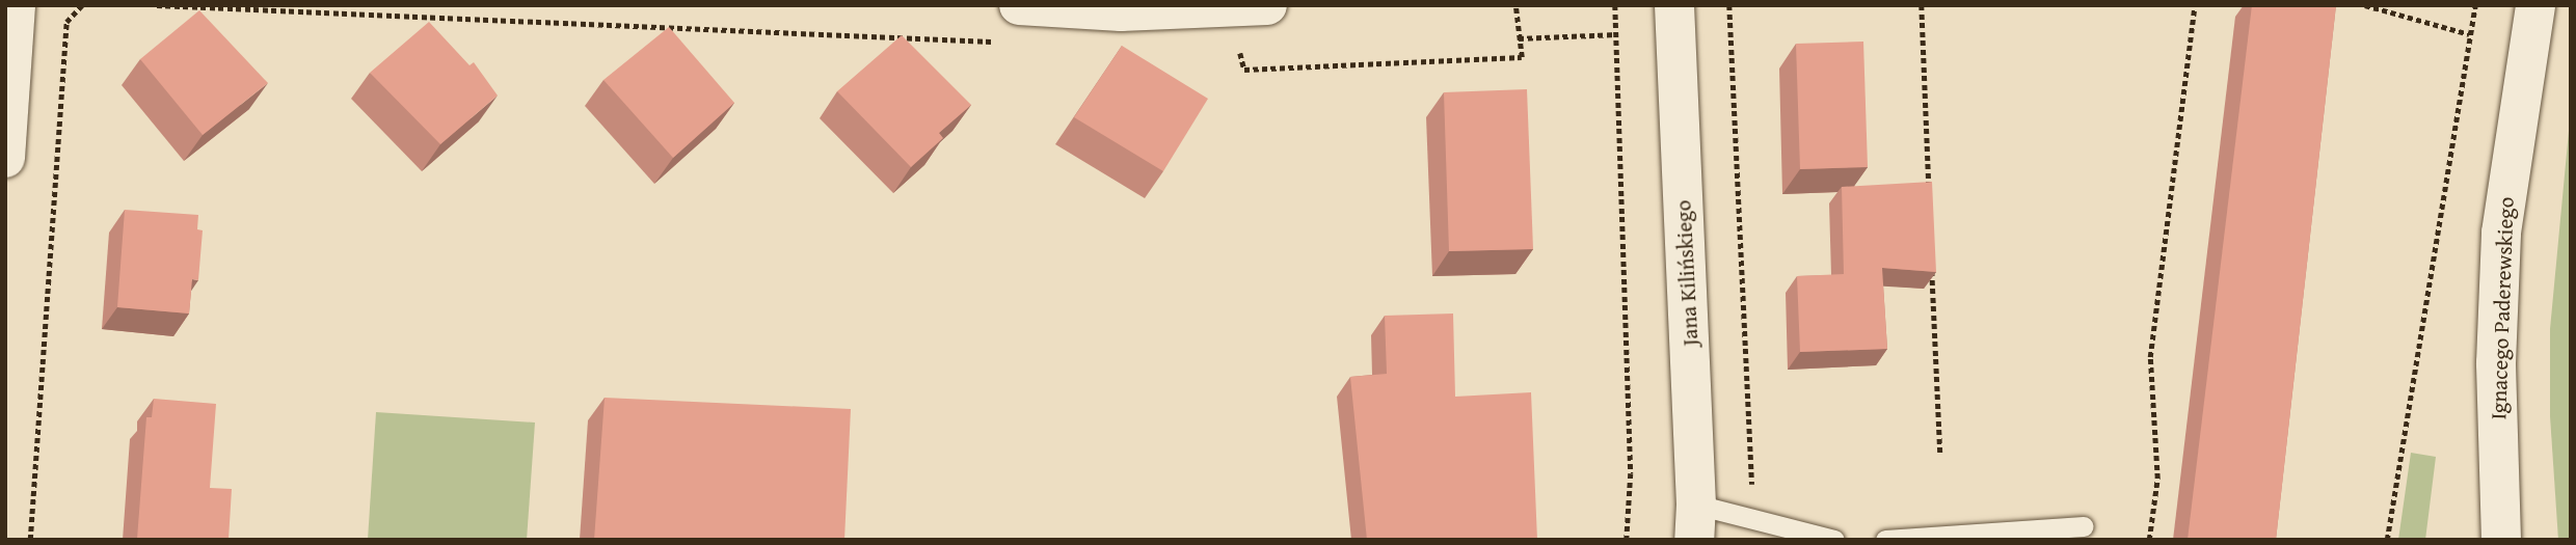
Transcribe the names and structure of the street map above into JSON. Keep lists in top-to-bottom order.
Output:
{
  "streets": {
    "street": ["Jana Kilińskiego", "Ignacego Paderewskiego"]
  }
}
